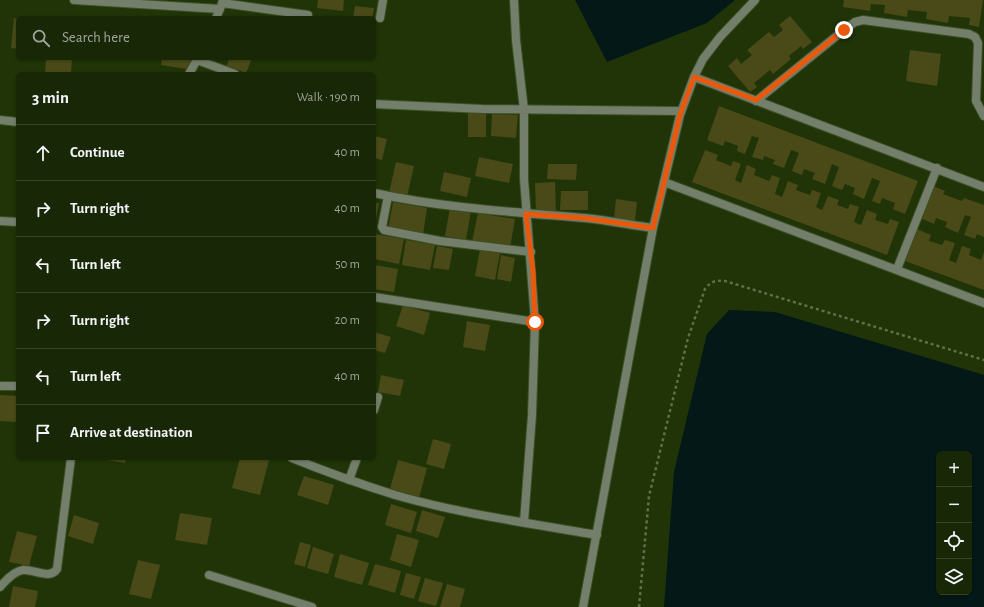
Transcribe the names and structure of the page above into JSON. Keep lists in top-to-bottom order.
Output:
{
  "page": {
    "search": "Search here",
    "heading": ["3 min", "Walk · 190 m"],
    "list": [
      ["Continue", "40 m"],
      ["Turn right", "40 m"],
      ["Turn left", "50 m"],
      ["Turn right", "20 m"],
      ["Turn left", "40 m"],
      "Arrive at destination"
    ],
    "map_buttons": ["+", "−"]
  }
}
